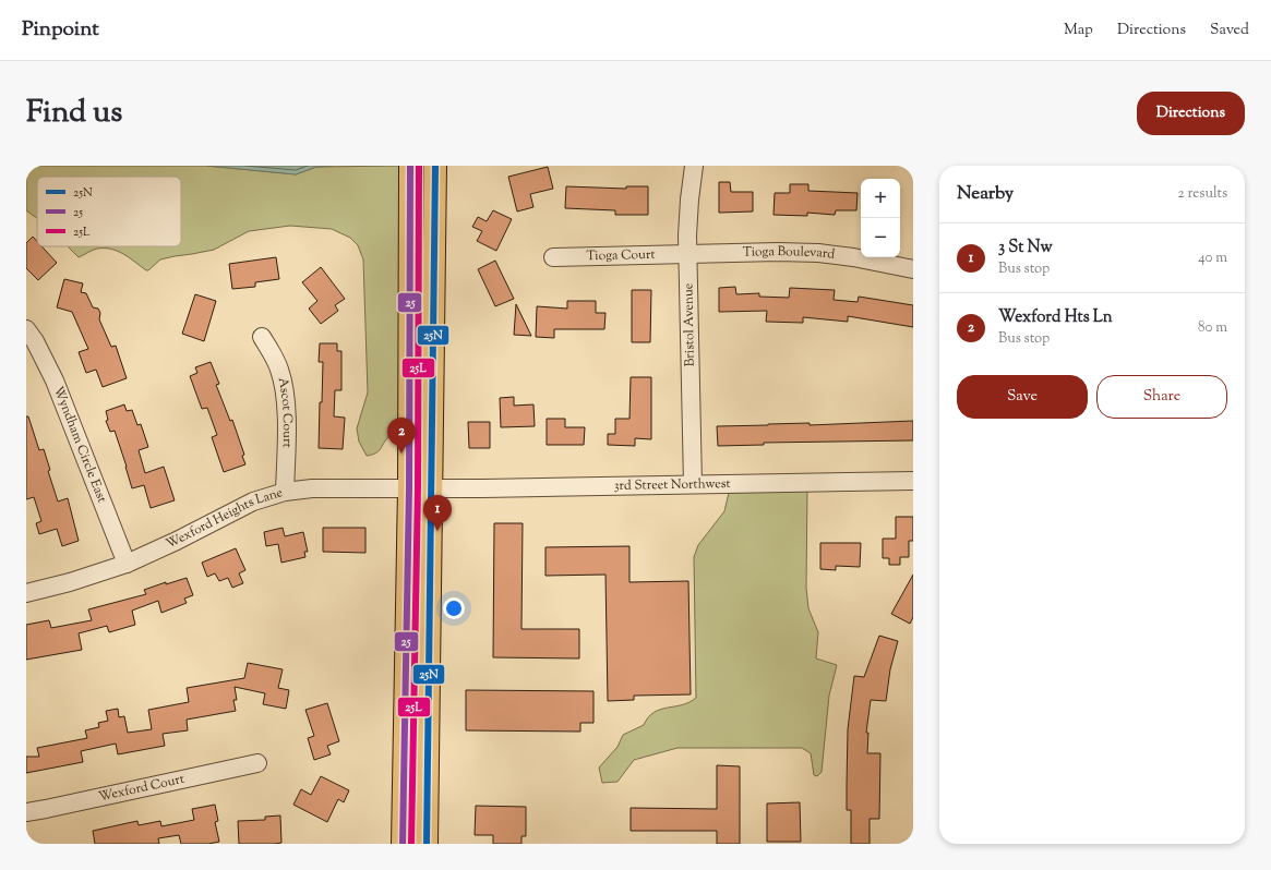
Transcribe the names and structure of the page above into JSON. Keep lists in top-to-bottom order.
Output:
{
  "streets": {
    "street": [
      "Tioga Boulevard",
      "Tioga Court",
      "Bristol Avenue",
      "Ascot Court",
      "Wyndham Circle East",
      "3rd Street Northwest",
      "Wexford Heights Lane",
      "Wexford Court"
    ]
  },
  "crossings": [
    ["Tioga Boulevard", "Tioga Court"],
    ["Tioga Boulevard", "Bristol Avenue"],
    ["Tioga Court", "Bristol Avenue"],
    ["Bristol Avenue", "3rd Street Northwest"],
    ["Ascot Court", "Wexford Heights Lane"],
    ["Wyndham Circle East", "Wexford Heights Lane"],
    ["3rd Street Northwest", "Wexford Heights Lane"]
  ],
  "lines": ["transit line 25N", "transit line 25", "transit line 25L"],
  "legend": ["25N", "25", "25L"],
  "page": {
    "header": "Pinpoint",
    "nav": ["Map", "Directions", "Saved"],
    "title": "Find us",
    "buttons": [
      "Directions",
      ["Save", "Share"]
    ],
    "heading": ["Nearby", "2 results"],
    "map_buttons": ["+", "−"],
    "list": [
      {
        "mark": "1",
        "name": "3 St Nw",
        "note": "Bus stop",
        "value": "40 m"
      },
      {
        "mark": "2",
        "name": "Wexford Hts Ln",
        "note": "Bus stop",
        "value": "80 m"
      }
    ],
    "pins": ["2", "1"]
  }
}
